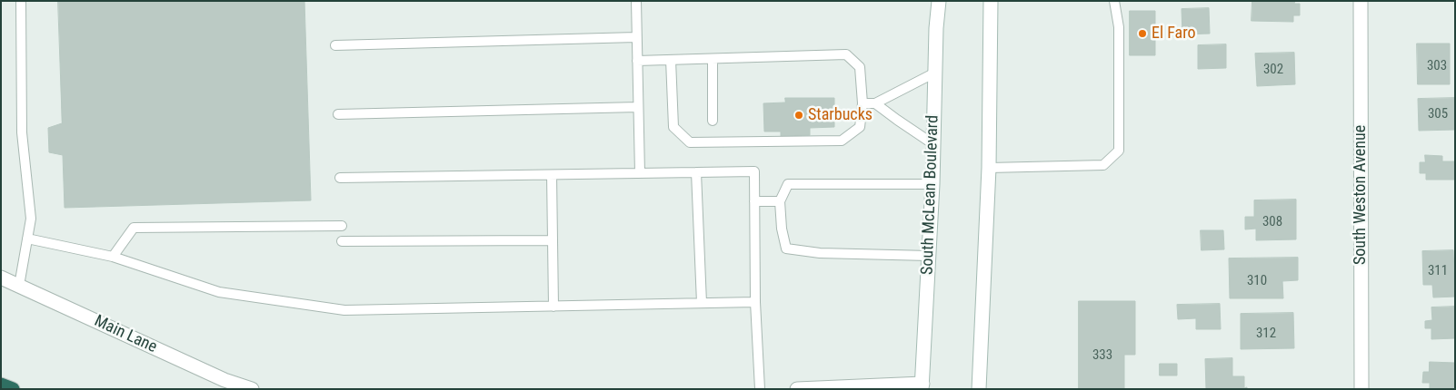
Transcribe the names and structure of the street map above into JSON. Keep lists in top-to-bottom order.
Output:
{
  "streets": {
    "street": ["South McLean Boulevard", "South Weston Avenue", "Main Lane"]
  },
  "places": ["El Faro", "Starbucks"],
  "house_numbers": [
    "303",
    "302",
    "305",
    "308",
    "311",
    "310",
    "312",
    "333"
  ]
}
